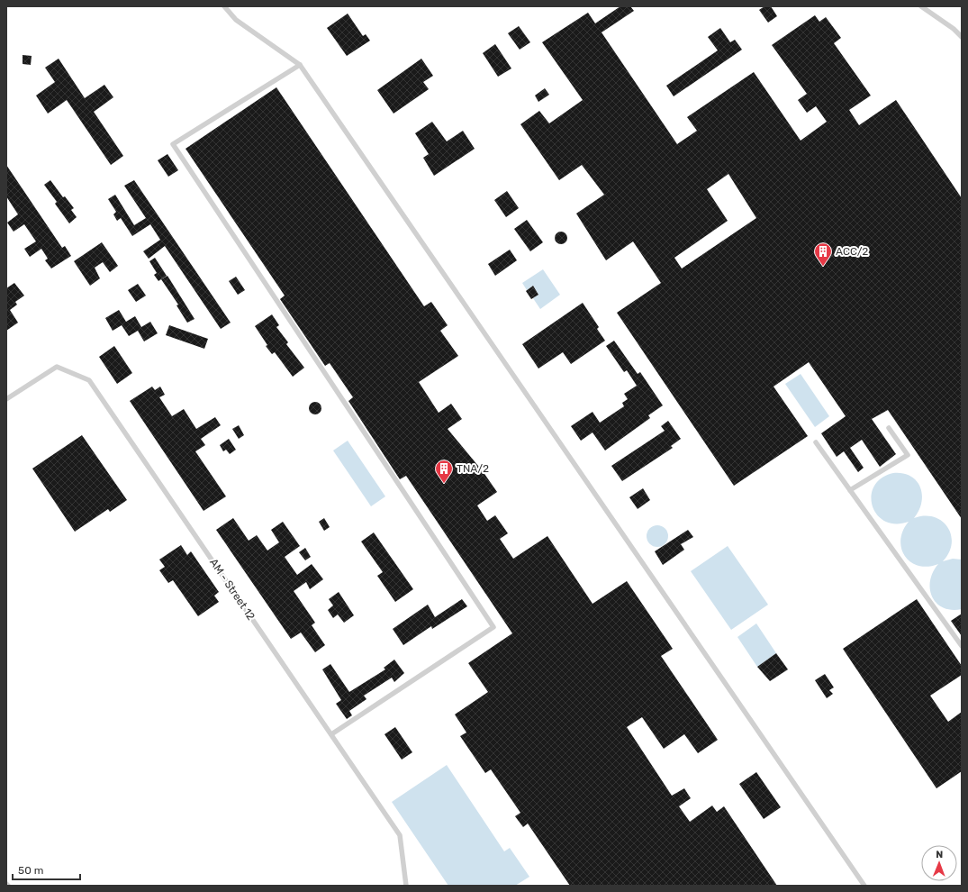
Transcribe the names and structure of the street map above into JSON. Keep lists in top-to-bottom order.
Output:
{
  "streets": {
    "lane": ["AM - Street 12"]
  },
  "places": {
    "building": ["ACC/2", "TNA/2"]
  },
  "scale_bar": "50 m",
  "north": "top"
}
